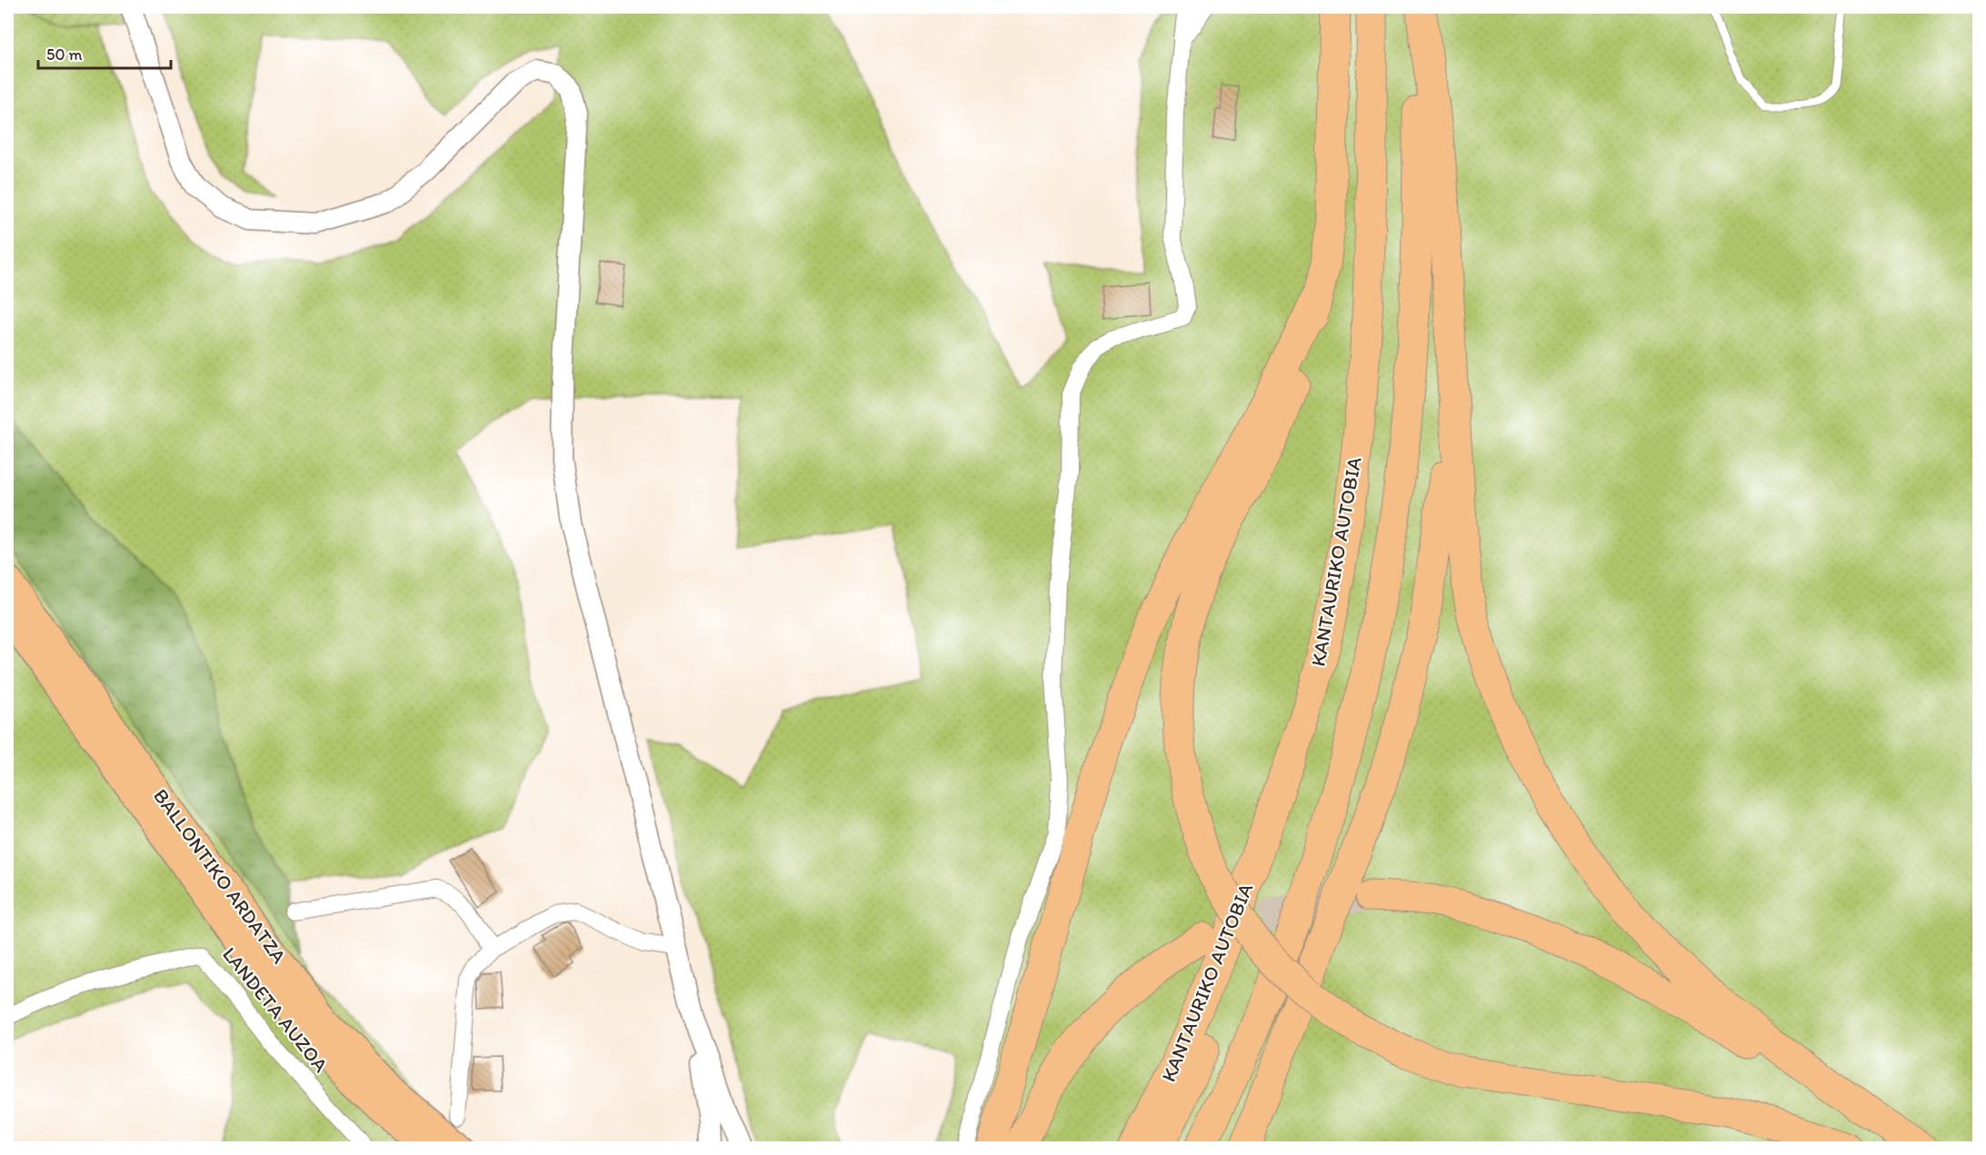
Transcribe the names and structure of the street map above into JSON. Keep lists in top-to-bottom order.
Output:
{
  "streets": {
    "highway": ["KANTAURIKO AUTOBIA"],
    "main road": ["BALLONTIKO ARDATZA"],
    "street": ["LANDETA AUZOA"]
  },
  "scale_bar": "50 m"
}
